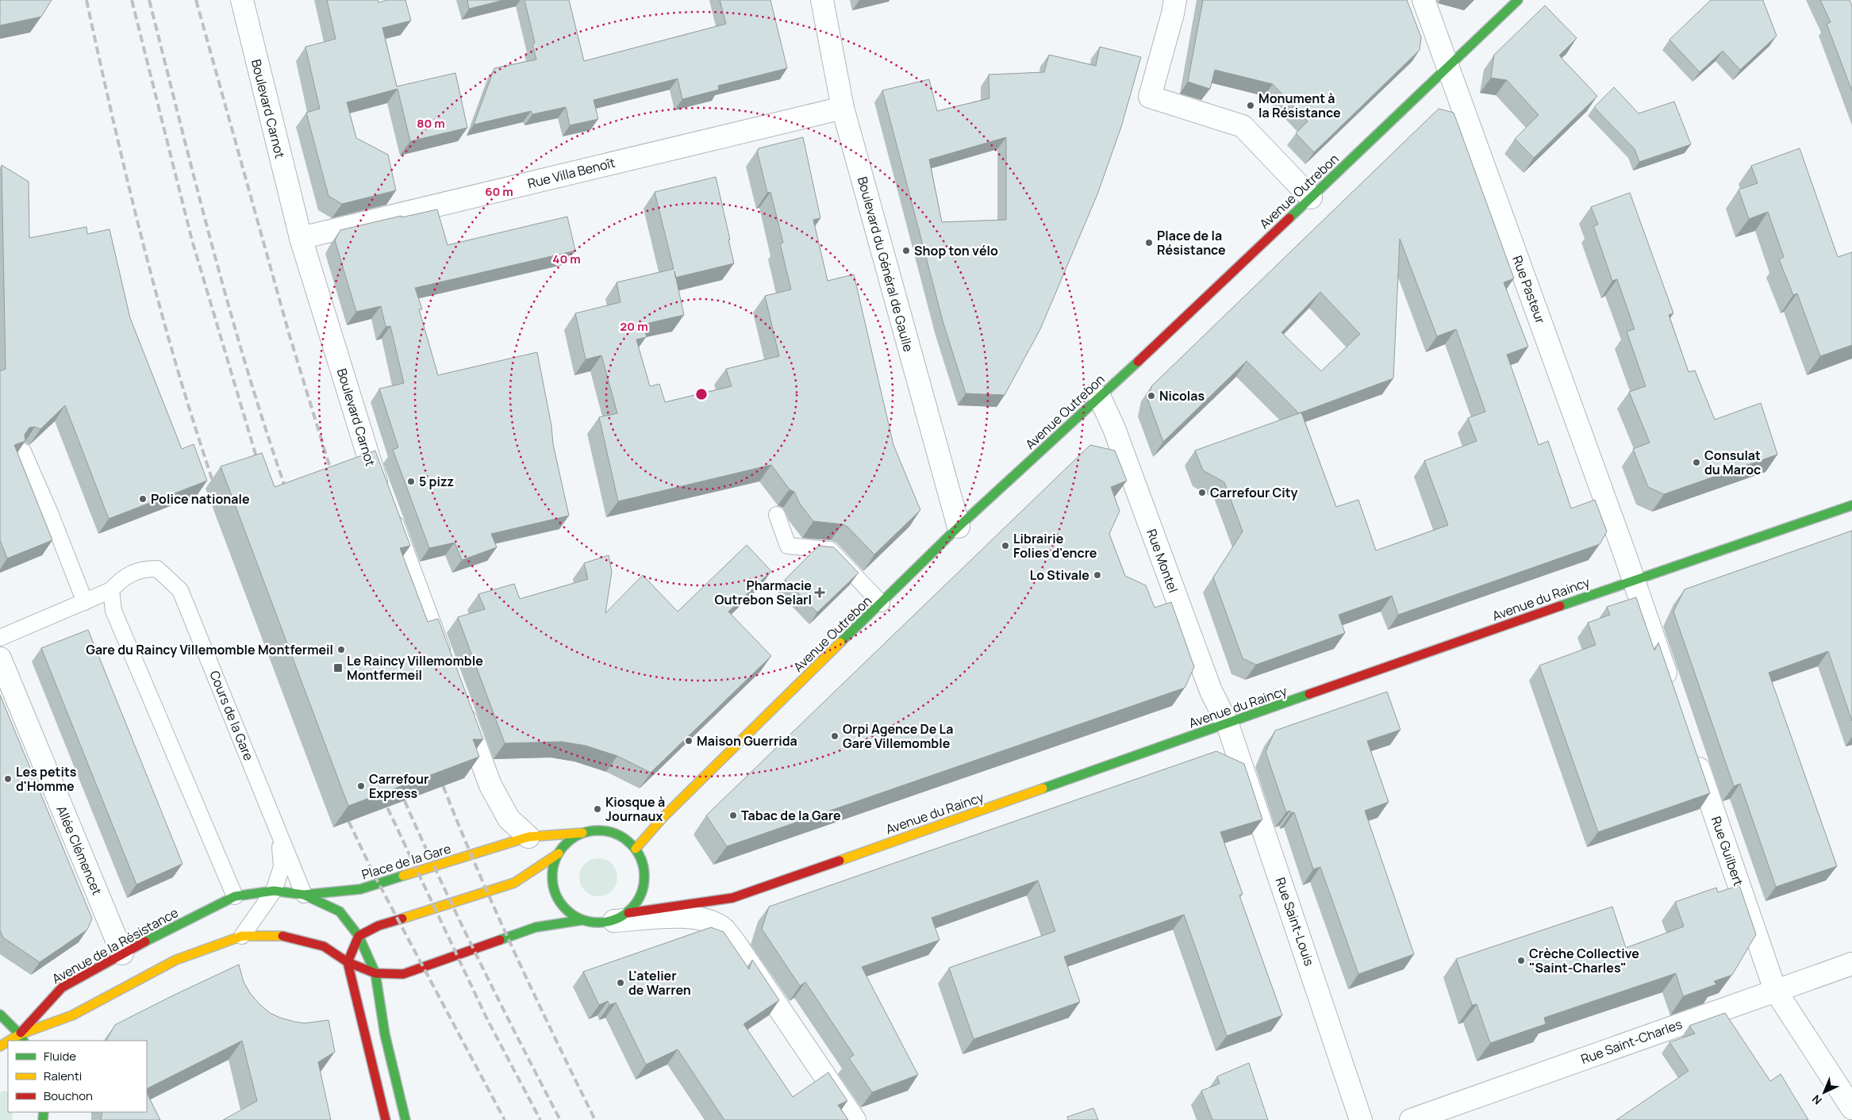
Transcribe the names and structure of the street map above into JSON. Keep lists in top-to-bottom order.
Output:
{
  "streets": {
    "main road": [
      "Avenue Outrebon",
      "Avenue du Raincy",
      "Place de la Gare",
      "Avenue de la Résistance"
    ],
    "street": [
      "Boulevard Carnot",
      "Rue Villa Benoît",
      "Boulevard du Général de Gaulle",
      "Rue Pasteur",
      "Rue Montel",
      "Allée Clémencet",
      "Rue Guilbert",
      "Rue Saint-Louis",
      "Rue Saint-Charles"
    ],
    "lane": ["Cours de la Gare"]
  },
  "crossings": [
    ["Boulevard Carnot", "Rue Villa Benoît"],
    ["Rue Villa Benoît", "Boulevard du Général de Gaulle"],
    ["Avenue Outrebon", "Boulevard du Général de Gaulle"],
    ["Avenue Outrebon", "Rue Pasteur"],
    ["Avenue Outrebon", "Rue Montel"],
    ["Avenue Outrebon", "Avenue du Raincy"],
    ["Avenue Outrebon", "Place de la Gare"],
    ["Rue Pasteur", "Avenue du Raincy"],
    ["Rue Montel", "Avenue du Raincy"],
    ["Rue Montel", "Rue Saint-Louis"],
    ["Avenue du Raincy", "Place de la Gare"],
    ["Avenue du Raincy", "Rue Saint-Louis"],
    ["Cours de la Gare", "Place de la Gare"],
    ["Cours de la Gare", "Avenue de la Résistance"],
    ["Allée Clémencet", "Avenue de la Résistance"],
    ["Rue Guilbert", "Rue Saint-Charles"],
    ["Place de la Gare", "Avenue de la Résistance"]
  ],
  "places": {
    "other": [
      "Monument à la Résistance",
      "Place de la Résistance",
      "Shop ton vélo",
      "Nicolas",
      "Consulat du Maroc",
      "5 pizz",
      "Carrefour City",
      "Police nationale",
      "Librairie Folies d'encre",
      "Lo Stivale",
      "Gare du Raincy Villemomble Montfermeil",
      "Orpi Agence De La Gare Villemomble",
      "Maison Guerrida",
      "Les petits d'Homme",
      "Carrefour Express",
      "Kiosque à Journaux",
      "Tabac de la Gare",
      "Crèche Collective \"Saint-Charles\"",
      "L'atelier de Warren"
    ],
    "health": ["Pharmacie Outrebon Selarl"],
    "transit": ["Le Raincy Villemomble Montfermeil"]
  },
  "legend": ["Fluide", "Ralenti", "Bouchon"],
  "north": "bottom left",
  "rings": [
    "80 m",
    "60 m",
    "40 m",
    "20 m"
  ]
}
